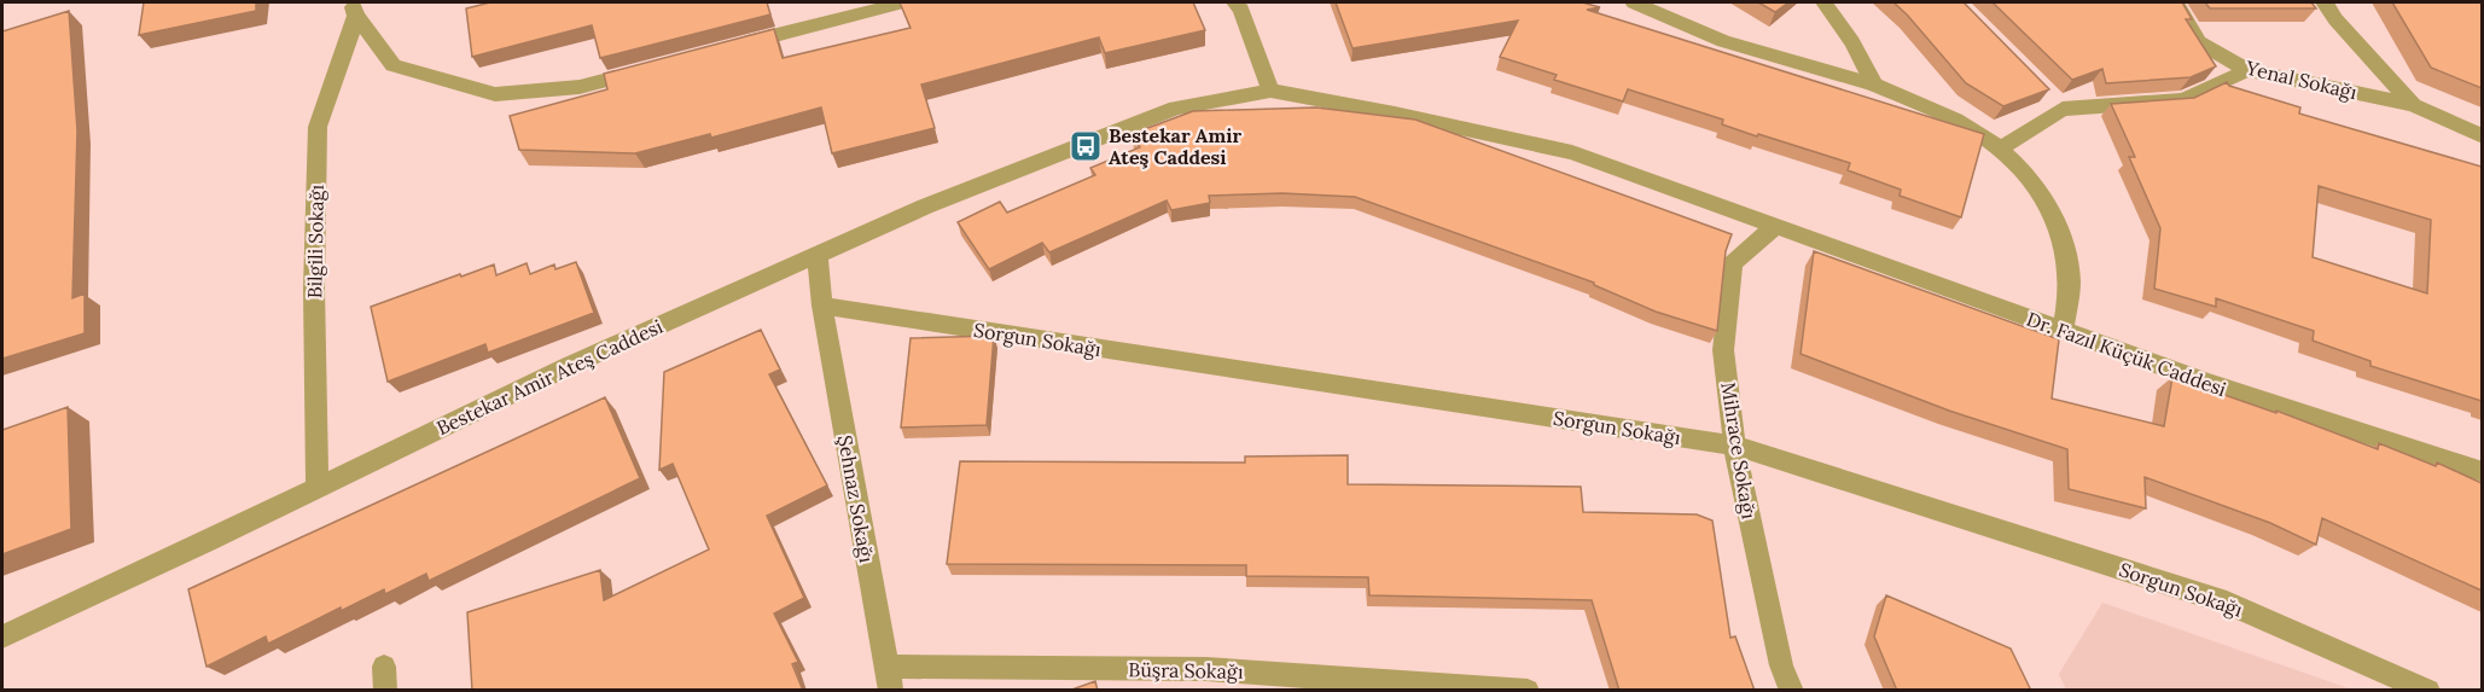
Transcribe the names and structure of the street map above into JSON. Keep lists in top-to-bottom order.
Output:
{
  "streets": {
    "street": [
      "Yenal Sokağı",
      "Bilgili Sokağı",
      "Sorgun Sokağı",
      "Dr. Fazıl Küçük Caddesi",
      "Bestekar Amir Ateş Caddesi",
      "Mihrace Sokağı",
      "Şehnaz Sokağı",
      "Büşra Sokağı"
    ]
  },
  "crossings": [
    ["Bilgili Sokağı", "Bestekar Amir Ateş Caddesi"],
    ["Sorgun Sokağı", "Mihrace Sokağı"],
    ["Sorgun Sokağı", "Şehnaz Sokağı"],
    ["Dr. Fazıl Küçük Caddesi", "Bestekar Amir Ateş Caddesi"],
    ["Dr. Fazıl Küçük Caddesi", "Mihrace Sokağı"],
    ["Bestekar Amir Ateş Caddesi", "Mihrace Sokağı"],
    ["Şehnaz Sokağı", "Büşra Sokağı"]
  ],
  "places": {
    "bus stop": ["Bestekar Amir Ateş Caddesi"]
  }
}
